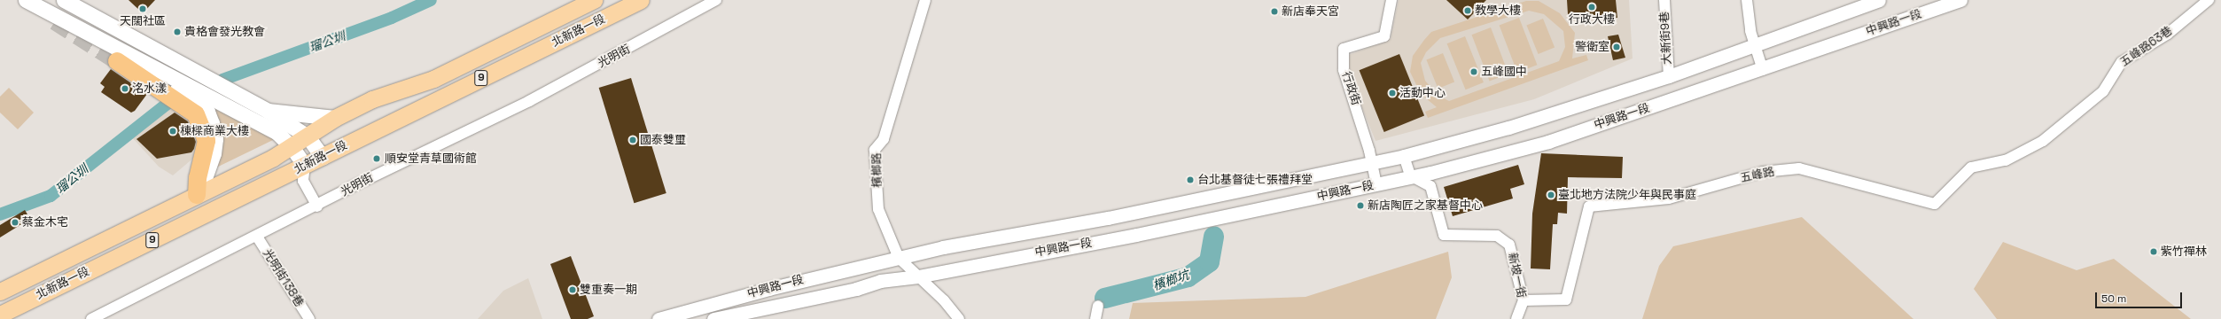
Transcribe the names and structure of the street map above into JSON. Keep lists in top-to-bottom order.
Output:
{
  "streets": {
    "main road": ["北新路一段", "9"],
    "street": [
      "中興路一段",
      "大新街9巷",
      "五峰路63巷",
      "光明街",
      "行政街",
      "檳榔路",
      "五峰路",
      "新坡一街",
      "光明街138巷"
    ]
  },
  "crossings": [
    ["中興路一段", "大新街9巷"],
    ["中興路一段", "行政街"],
    ["中興路一段", "檳榔路"],
    ["中興路一段", "新坡一街"],
    ["五峰路63巷", "五峰路"],
    ["光明街", "光明街138巷"],
    ["五峰路", "新坡一街"]
  ],
  "water": ["瑠公圳", "檳榔坑"],
  "places": [
    "行政大樓",
    "天闊社區",
    "教學大樓",
    "新店奉天宮",
    "貴格會發光教會",
    "警衛室",
    "五峰國中",
    "洺水漾",
    "活動中心",
    "棟樑商業大樓",
    "國泰雙璽",
    "順安堂青草國術館",
    "台北基督徒七張禮拜堂",
    "臺北地方法院少年與民事庭",
    "新店陶匠之家基督中心",
    "蔡金木宅",
    "紫竹禪林",
    "雙重奏一期"
  ],
  "scale_bar": "50 m"
}
